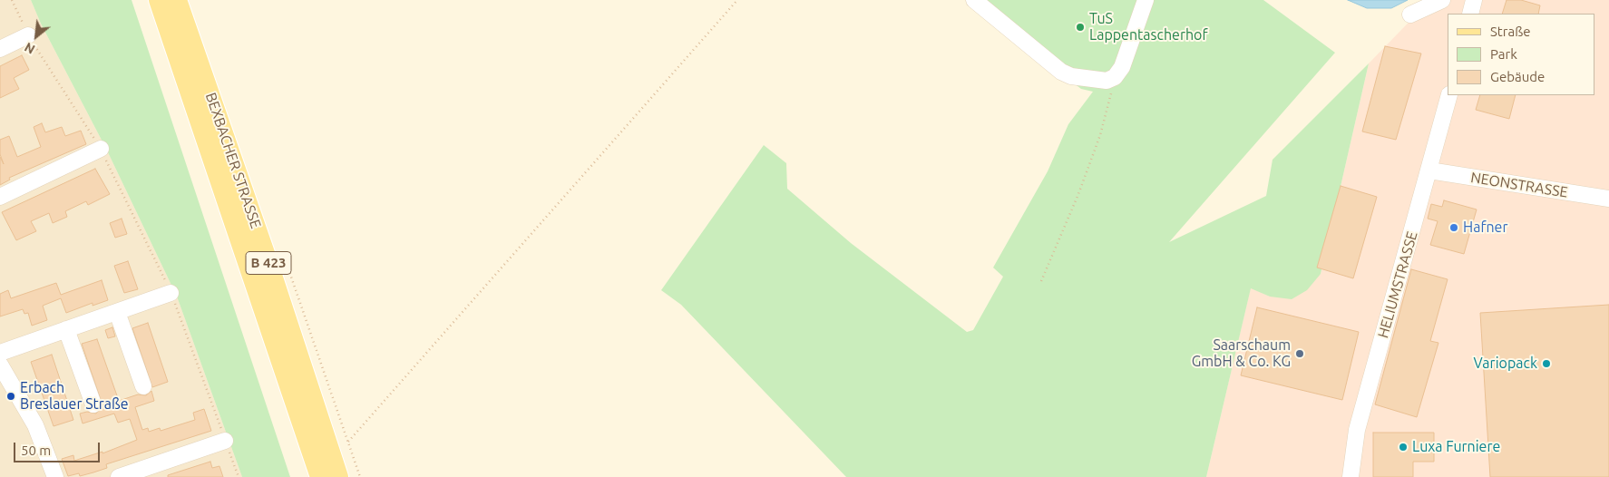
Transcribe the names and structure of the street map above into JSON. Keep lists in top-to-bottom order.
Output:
{
  "streets": {
    "main road": ["BEXBACHER STRASSE", "B 423"],
    "street": ["NEONSTRASSE", "HELIUMSTRASSE"]
  },
  "crossings": [
    ["NEONSTRASSE", "HELIUMSTRASSE"]
  ],
  "places": [
    "TuS Lappentascherhof",
    "Hafner",
    "Saarschaum GmbH & Co. KG",
    "Variopack",
    "Erbach Breslauer Straße",
    "Luxa Furniere"
  ],
  "legend": ["Straße", "Park", "Gebäude"],
  "scale_bar": "50 m",
  "north": "bottom left"
}
